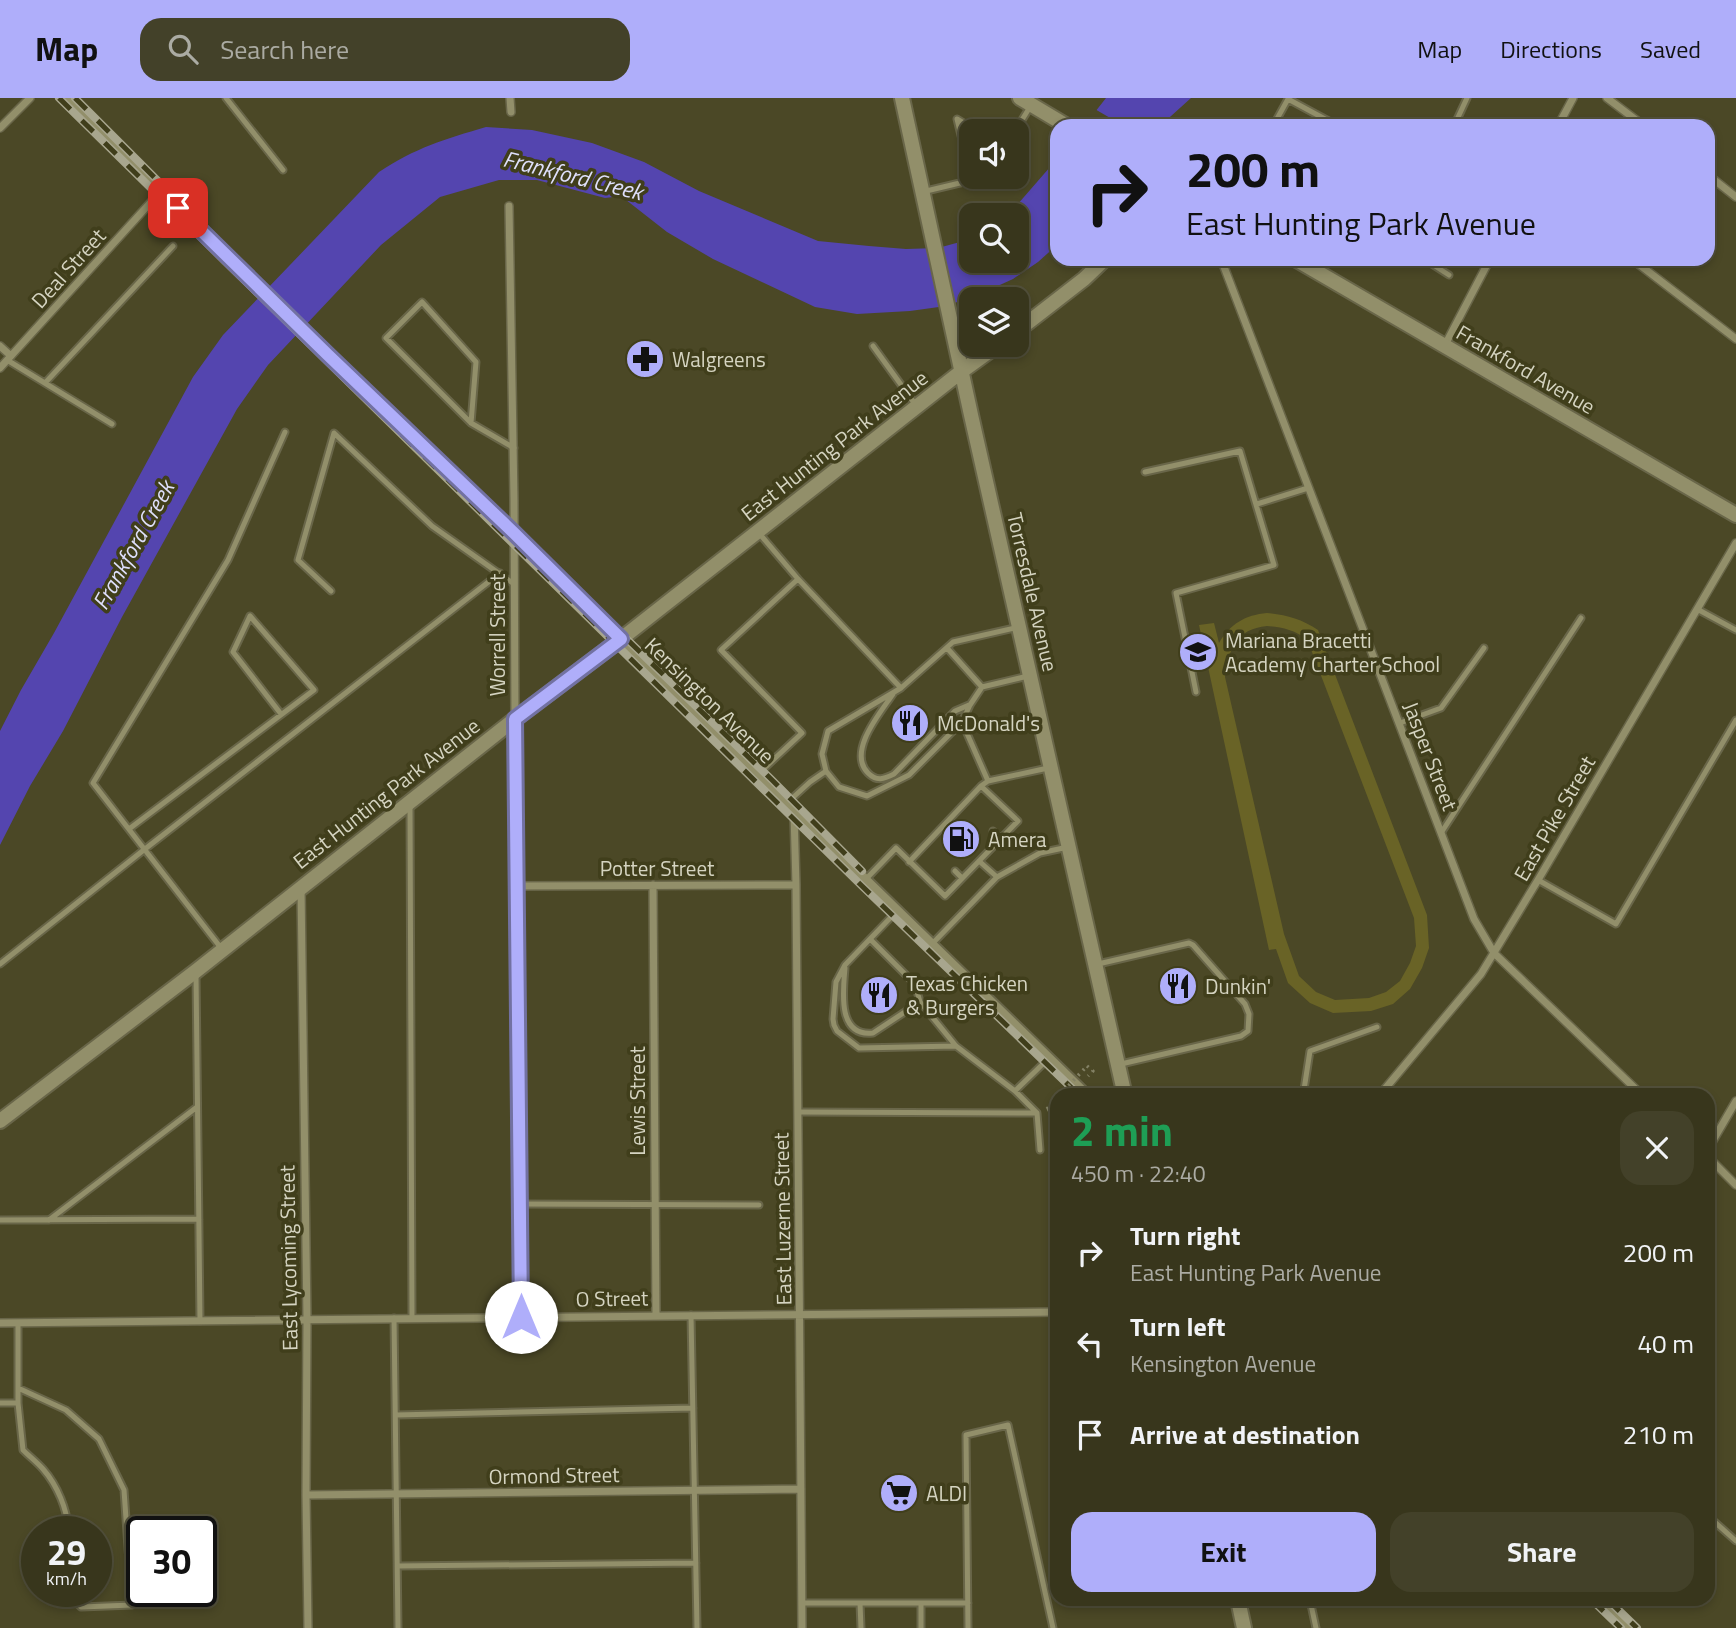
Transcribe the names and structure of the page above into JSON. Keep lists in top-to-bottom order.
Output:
{
  "streets": {
    "main road": ["Frankford Avenue", "East Hunting Park Avenue", "Torresdale Avenue"],
    "street": [
      "Deal Street",
      "Worrell Street",
      "Kensington Avenue",
      "Jasper Street",
      "East Pike Street",
      "Potter Street",
      "Lewis Street",
      "East Luzerne Street",
      "East Lycoming Street",
      "O Street",
      "Ormond Street"
    ]
  },
  "crossings": [
    ["Deal Street", "Kensington Avenue"],
    ["East Hunting Park Avenue", "Torresdale Avenue"],
    ["East Hunting Park Avenue", "Worrell Street"],
    ["East Hunting Park Avenue", "Kensington Avenue"],
    ["East Hunting Park Avenue", "East Lycoming Street"],
    ["Worrell Street", "Kensington Avenue"],
    ["Worrell Street", "Potter Street"],
    ["Worrell Street", "O Street"],
    ["Kensington Avenue", "East Luzerne Street"],
    ["Jasper Street", "East Pike Street"],
    ["Potter Street", "Lewis Street"],
    ["Potter Street", "East Luzerne Street"],
    ["Lewis Street", "O Street"],
    ["East Luzerne Street", "O Street"],
    ["East Luzerne Street", "Ormond Street"],
    ["East Lycoming Street", "O Street"],
    ["East Lycoming Street", "Ormond Street"]
  ],
  "water": ["Frankford Creek"],
  "places": {
    "pharmacy": ["Walgreens"],
    "school or university": ["Mariana Bracetti Academy Charter School"],
    "restaurant": ["McDonald's", "Dunkin'", "Texas Chicken & Burgers"],
    "fuel station": ["Amera"],
    "supermarket": ["ALDI"]
  },
  "page": {
    "header": "Map",
    "search": "Search here",
    "nav": ["Map", "Directions", "Saved"],
    "turn": ["200 m", "East Hunting Park Avenue"],
    "heading": ["2 min", "450 m · 22:40"],
    "list": [
      {
        "name": "Turn right",
        "note": "East Hunting Park Avenue",
        "value": "200 m"
      },
      {
        "name": "Turn left",
        "note": "Kensington Avenue",
        "value": "40 m"
      },
      {
        "name": "Arrive at destination",
        "value": "210 m"
      }
    ],
    "buttons": ["Exit", "Share"],
    "speed": "29 km/h",
    "limit": "30"
  }
}
